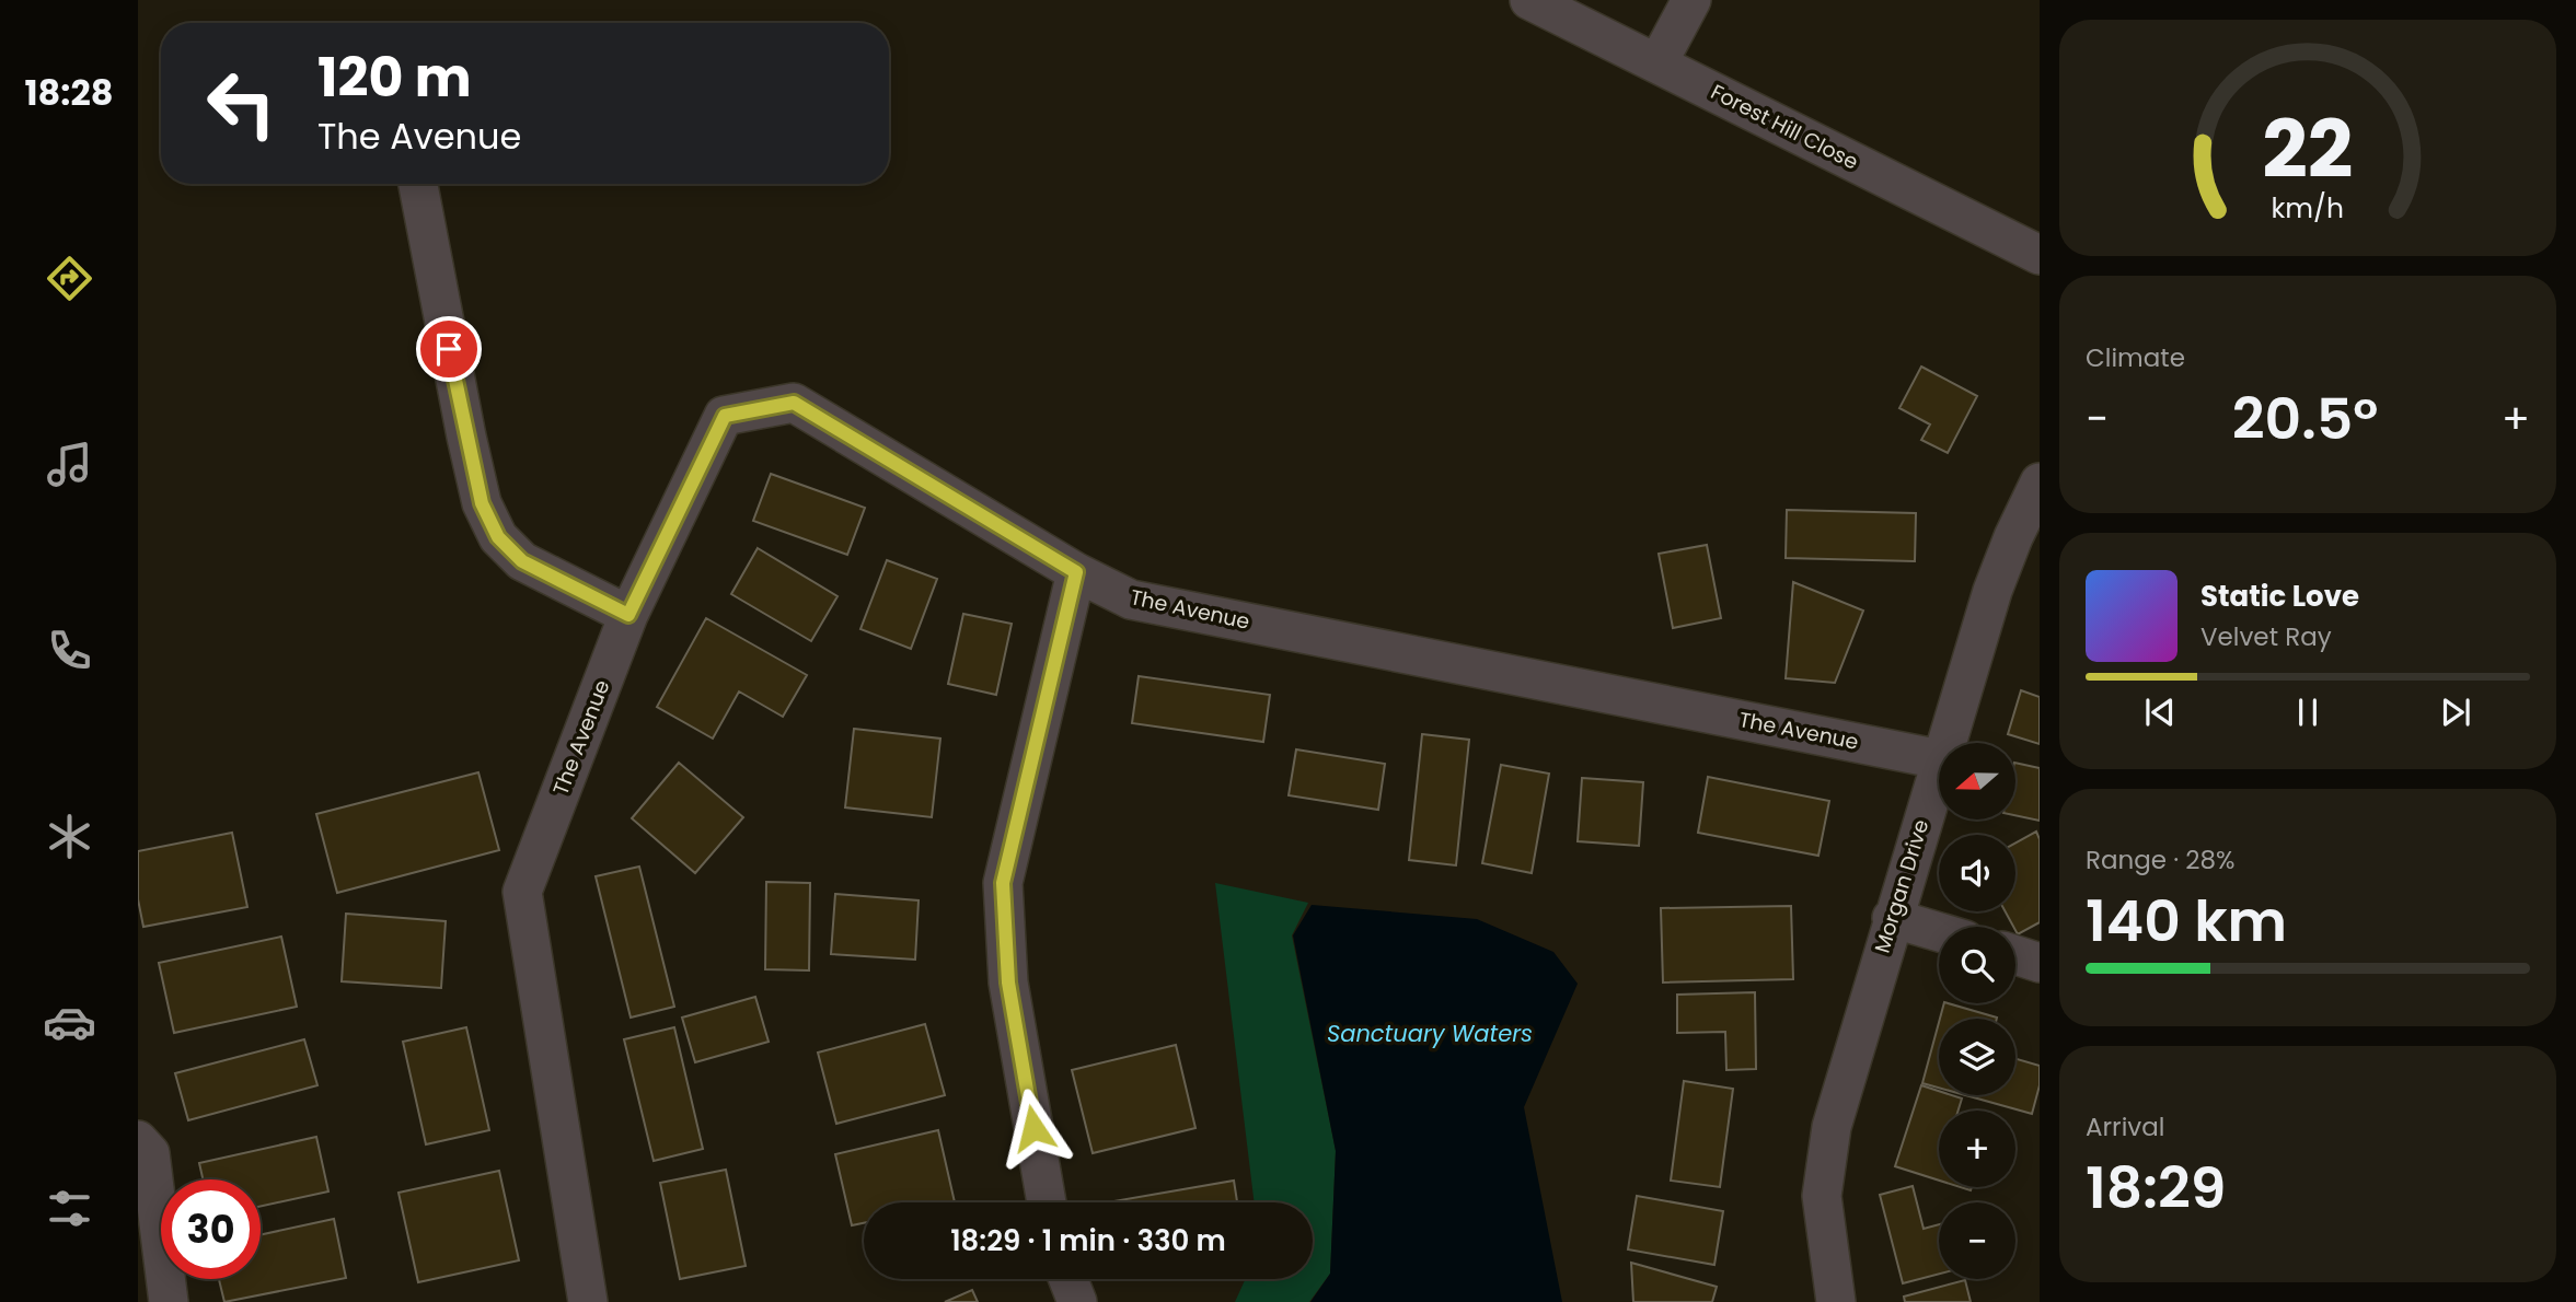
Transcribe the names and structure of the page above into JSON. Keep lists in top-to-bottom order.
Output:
{
  "streets": {
    "street": ["Forest Hill Close", "The Avenue", "Morgan Drive"]
  },
  "water": ["Sanctuary Waters"],
  "north": "left",
  "page": {
    "tabs": "18:28",
    "turn": ["120 m", "The Avenue"],
    "tile": [
      "Climate",
      ["Range · 28%", "140 km"],
      ["Arrival", "18:29"]
    ],
    "heat": ["−", "20.5°", "+"],
    "song": ["Static Love", "Velvet Ray"],
    "map_buttons": ["+", "−"],
    "limit": "30",
    "trip": "18:29 · 1 min · 330 m",
    "gauge": ["22", "km/h"]
  }
}
